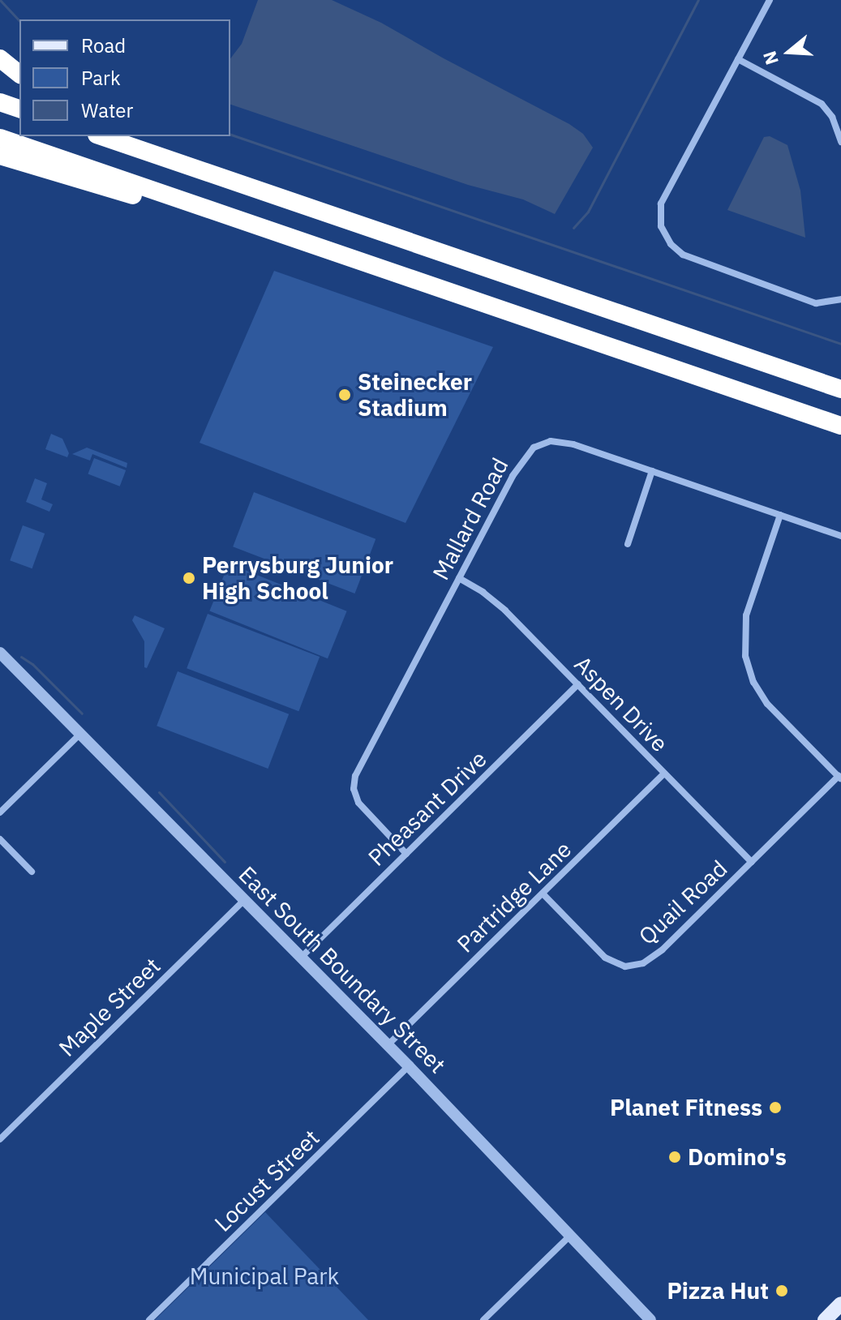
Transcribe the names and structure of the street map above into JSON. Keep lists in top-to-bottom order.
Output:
{
  "streets": {
    "street": [
      "Mallard Road",
      "Aspen Drive",
      "Pheasant Drive",
      "Partridge Lane",
      "Quail Road",
      "East South Boundary Street",
      "Maple Street",
      "Locust Street"
    ]
  },
  "crossings": [
    ["Mallard Road", "Aspen Drive"],
    ["Mallard Road", "Pheasant Drive"],
    ["Aspen Drive", "Pheasant Drive"],
    ["Aspen Drive", "Partridge Lane"],
    ["Aspen Drive", "Quail Road"],
    ["Pheasant Drive", "East South Boundary Street"],
    ["Partridge Lane", "Quail Road"],
    ["Partridge Lane", "East South Boundary Street"],
    ["East South Boundary Street", "Maple Street"],
    ["East South Boundary Street", "Locust Street"]
  ],
  "parks": ["Municipal Park"],
  "places": [
    "Steinecker Stadium",
    "Perrysburg Junior High School",
    "Planet Fitness",
    "Domino's",
    "Pizza Hut"
  ],
  "legend": ["Road", "Park", "Water"],
  "north": "left"
}
